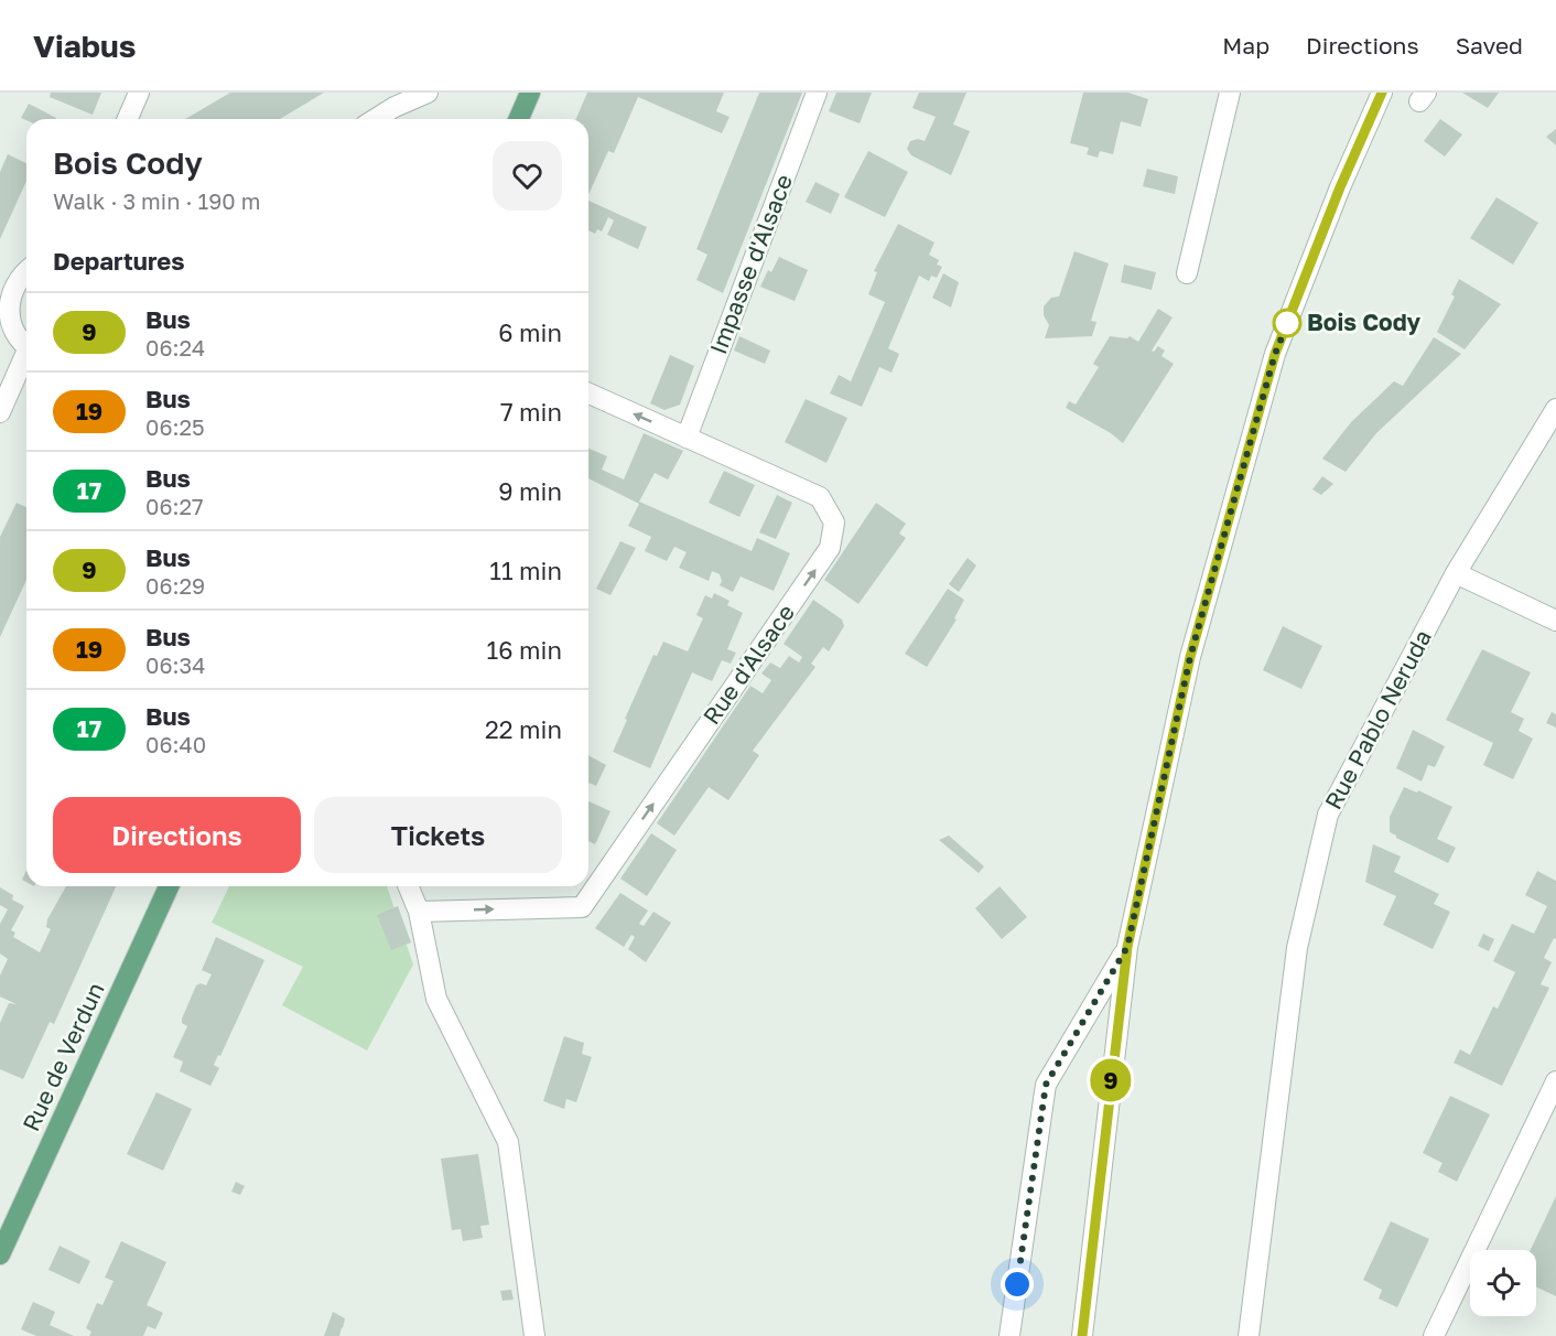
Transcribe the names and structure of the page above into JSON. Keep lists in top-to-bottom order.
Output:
{
  "streets": {
    "main road": ["Rue de Verdun"],
    "street": ["Impasse d'Alsace", "Rue d'Alsace", "Rue Pablo Neruda"]
  },
  "crossings": [
    ["Impasse d'Alsace", "Rue d'Alsace"]
  ],
  "places": ["Bois Cody"],
  "lines": ["bus line 9"],
  "page": {
    "header": "Viabus",
    "nav": ["Map", "Directions", "Saved"],
    "on_map": "9",
    "heading": [
      ["Bois Cody", "Walk · 3 min · 190 m"],
      "Departures"
    ],
    "list": [
      {
        "mark": "9",
        "name": "Bus",
        "note": "06:24",
        "value": "6 min"
      },
      {
        "mark": "19",
        "name": "Bus",
        "note": "06:25",
        "value": "7 min"
      },
      {
        "mark": "17",
        "name": "Bus",
        "note": "06:27",
        "value": "9 min"
      },
      {
        "mark": "9",
        "name": "Bus",
        "note": "06:29",
        "value": "11 min"
      },
      {
        "mark": "19",
        "name": "Bus",
        "note": "06:34",
        "value": "16 min"
      },
      {
        "mark": "17",
        "name": "Bus",
        "note": "06:40",
        "value": "22 min"
      }
    ],
    "buttons": ["Directions", "Tickets"]
  }
}
